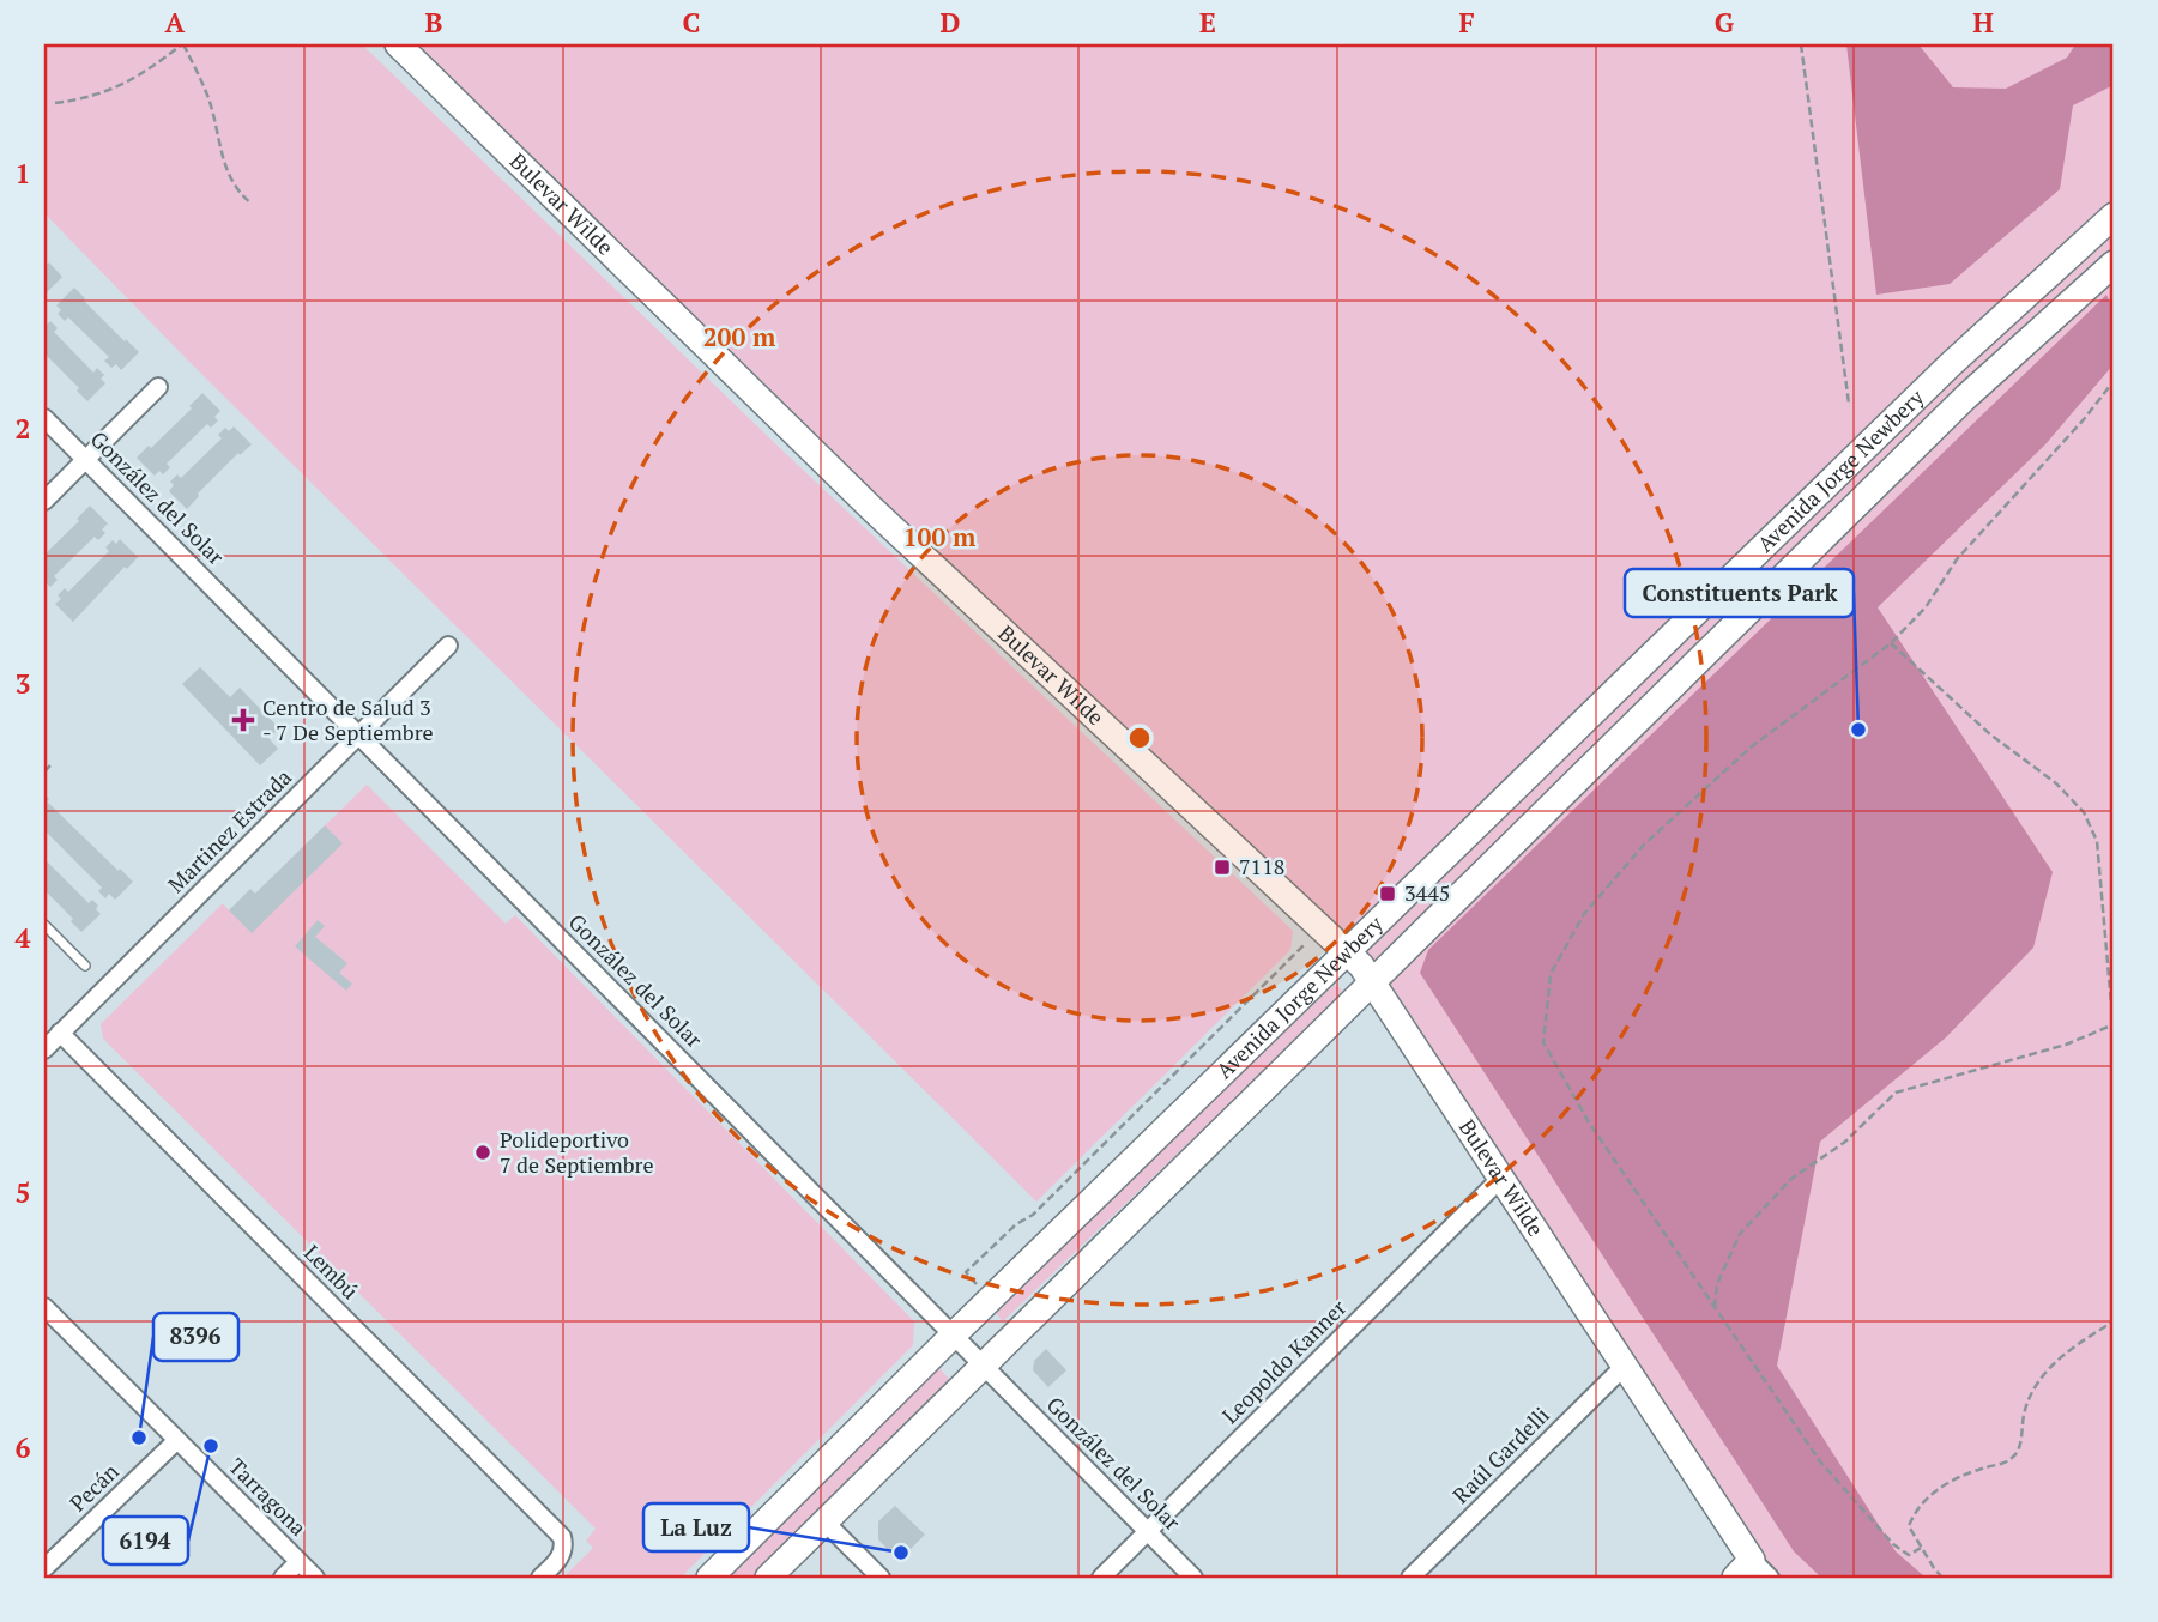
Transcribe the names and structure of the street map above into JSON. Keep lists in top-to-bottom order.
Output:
{
  "streets": {
    "main road": ["Bulevar Wilde", "Avenida Jorge Newbery"],
    "street": [
      "González del Solar",
      "Martinez Estrada",
      "Lembú",
      "Leopoldo Kanner",
      "Raúl Gardelli",
      "Pecán",
      "Tarragona"
    ]
  },
  "crossings": [
    ["Bulevar Wilde", "Avenida Jorge Newbery"],
    ["Bulevar Wilde", "Leopoldo Kanner"],
    ["Bulevar Wilde", "Raúl Gardelli"],
    ["Avenida Jorge Newbery", "González del Solar"],
    ["González del Solar", "Martinez Estrada"],
    ["González del Solar", "Leopoldo Kanner"],
    ["Martinez Estrada", "Lembú"],
    ["Pecán", "Tarragona"]
  ],
  "places": {
    "health": ["Centro de Salud 3 - 7 De Septiembre"],
    "other": [
      "Constituents Park",
      "Polideportivo 7 de Septiembre",
      "8396",
      "6194",
      "La Luz"
    ],
    "transit": ["7118", "3445"]
  },
  "grid": {
    "columns": [
      "A",
      "B",
      "C",
      "D",
      "E",
      "F",
      "G",
      "H"
    ],
    "rows": [
      "1",
      "2",
      "3",
      "4",
      "5",
      "6"
    ]
  },
  "rings": ["200 m", "100 m"]
}
